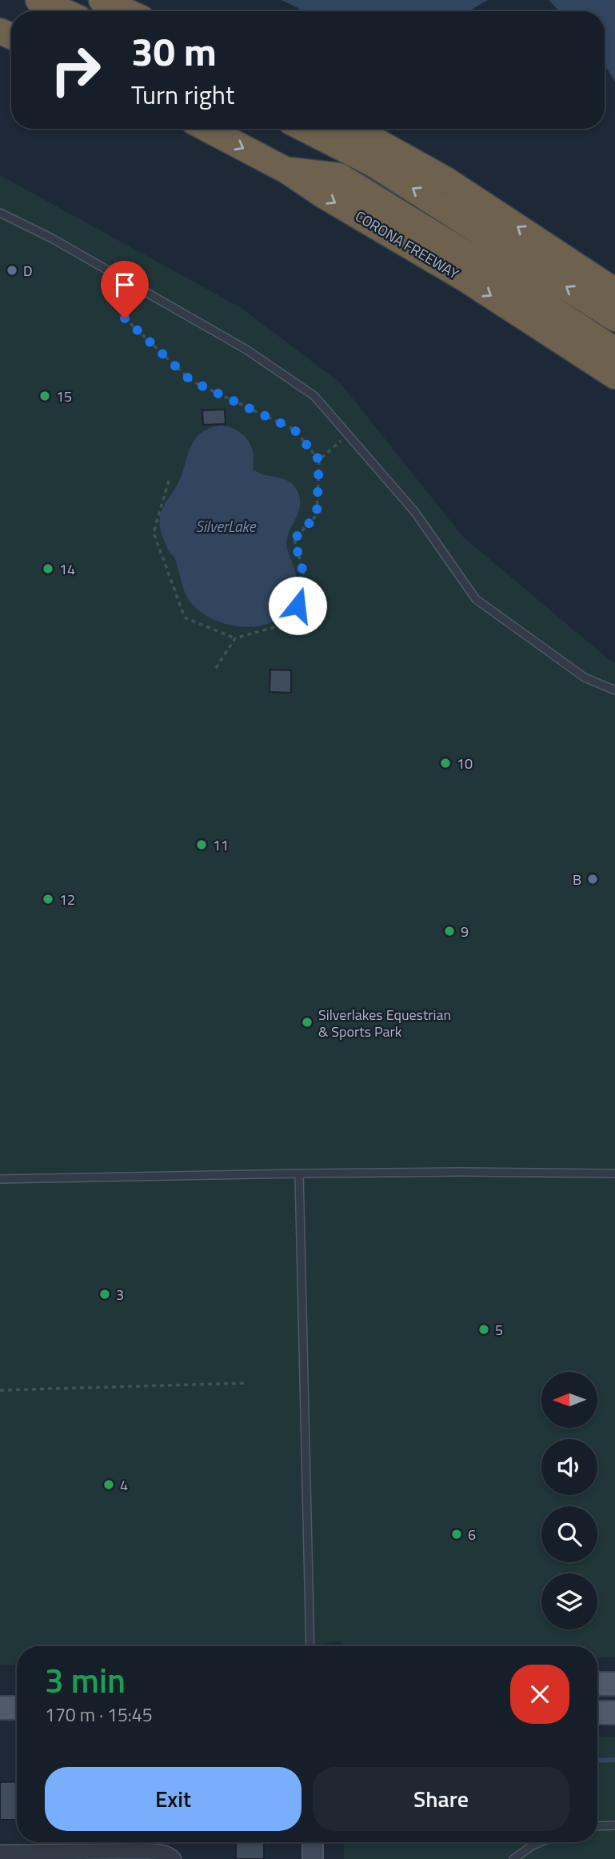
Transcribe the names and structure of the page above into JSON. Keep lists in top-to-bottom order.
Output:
{
  "streets": {
    "highway": ["CORONA FREEWAY"]
  },
  "water": ["SilverLake"],
  "places": [
    "D",
    "15",
    "14",
    "10",
    "11",
    "B",
    "12",
    "9",
    "Silverlakes Equestrian & Sports Park",
    "3",
    "5",
    "4",
    "6"
  ],
  "north": "left",
  "page": {
    "turn": ["30 m", "Turn right"],
    "heading": ["3 min", "170 m · 15:45"],
    "buttons": ["Exit", "Share"]
  }
}
